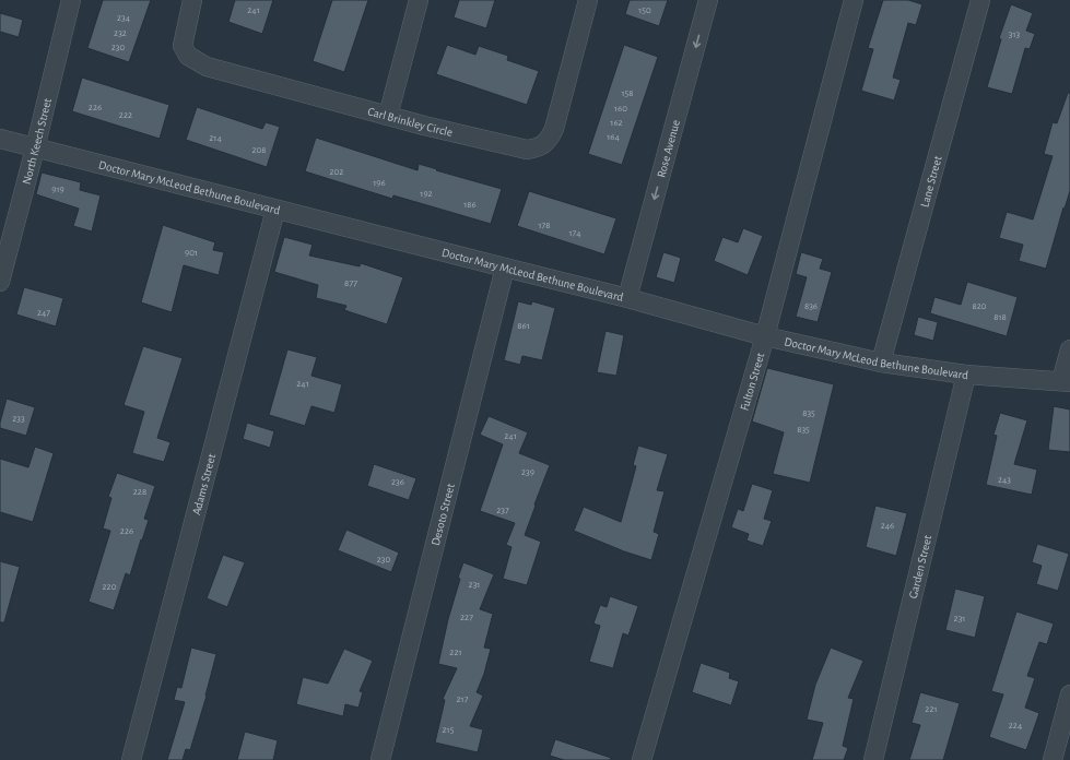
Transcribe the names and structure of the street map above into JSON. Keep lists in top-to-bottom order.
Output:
{
  "streets": {
    "street": [
      "Carl Brinkley Circle",
      "North Keech Street",
      "Rose Avenue",
      "Lane Street",
      "Doctor Mary McLeod Bethune Boulevard",
      "Fulton Street",
      "Adams Street",
      "Desoto Street",
      "Garden Street"
    ]
  },
  "crossings": [
    ["North Keech Street", "Doctor Mary McLeod Bethune Boulevard"],
    ["Rose Avenue", "Doctor Mary McLeod Bethune Boulevard"],
    ["Lane Street", "Doctor Mary McLeod Bethune Boulevard"],
    ["Doctor Mary McLeod Bethune Boulevard", "Fulton Street"],
    ["Doctor Mary McLeod Bethune Boulevard", "Adams Street"],
    ["Doctor Mary McLeod Bethune Boulevard", "Desoto Street"],
    ["Doctor Mary McLeod Bethune Boulevard", "Garden Street"]
  ],
  "one_way": ["Rose Avenue"],
  "house_numbers": [
    "241",
    "150",
    "234",
    "232",
    "313",
    "230",
    "158",
    "226",
    "160",
    "222",
    "162",
    "164",
    "214",
    "208",
    "202",
    "196",
    "919",
    "192",
    "186",
    "178",
    "174",
    "901",
    "877",
    "836",
    "820",
    "247",
    "818",
    "861",
    "241",
    "835",
    "233",
    "835",
    "241",
    "239",
    "243",
    "236",
    "228",
    "237",
    "246",
    "226",
    "230",
    "231",
    "220",
    "227",
    "231",
    "221",
    "217",
    "221",
    "224",
    "215"
  ]
}
